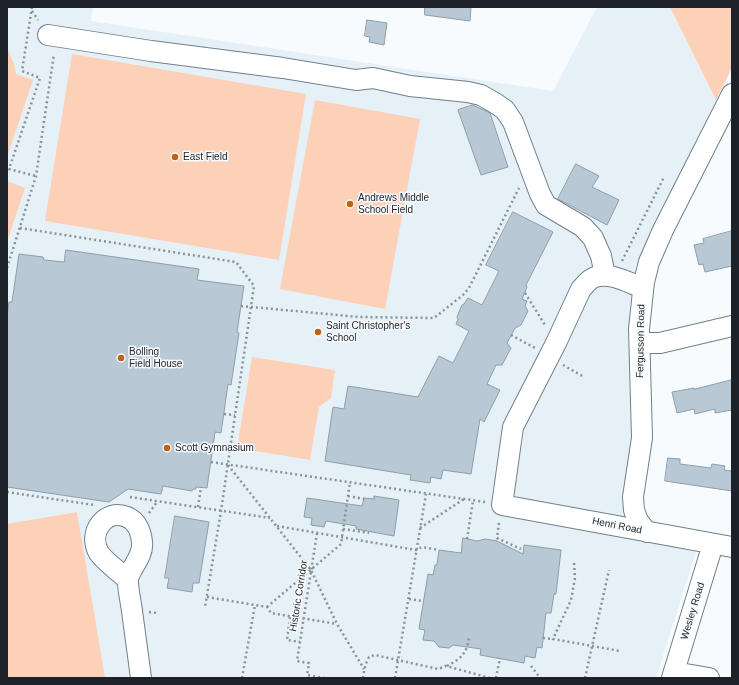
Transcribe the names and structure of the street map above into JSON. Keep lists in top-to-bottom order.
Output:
{
  "streets": {
    "street": ["Fergusson Road", "Henri Road", "Wesley Road"],
    "path": ["Historic Corridor"]
  },
  "crossings": [
    ["Fergusson Road", "Henri Road"],
    ["Henri Road", "Wesley Road"]
  ],
  "places": [
    "East Field",
    "Andrews Middle School Field",
    "Saint Christopher's School",
    "Bolling Field House",
    "Scott Gymnasium"
  ]
}
